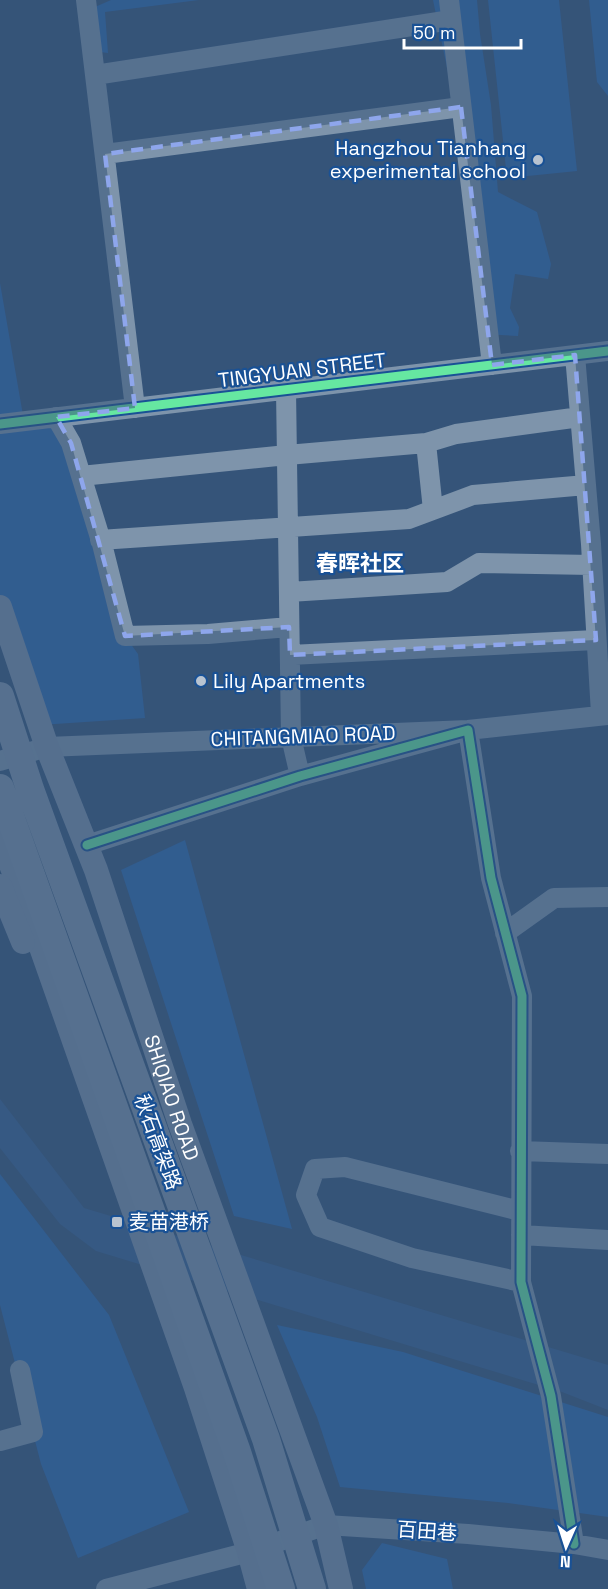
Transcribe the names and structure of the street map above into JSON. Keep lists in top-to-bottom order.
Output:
{
  "streets": {
    "highway": ["秋石高架路"],
    "main road": ["SHIQIAO ROAD"],
    "street": ["TINGYUAN STREET", "CHITANGMIAO ROAD", "百田巷"]
  },
  "crossings": [
    ["CHITANGMIAO ROAD", "SHIQIAO ROAD"],
    ["SHIQIAO ROAD", "百田巷"]
  ],
  "districts": ["春晖社区"],
  "places": {
    "other": ["Hangzhou Tianhang experimental school", "Lily Apartments"],
    "transit": ["麦苗港桥"]
  },
  "scale_bar": "50 m",
  "north": "bottom"
}
